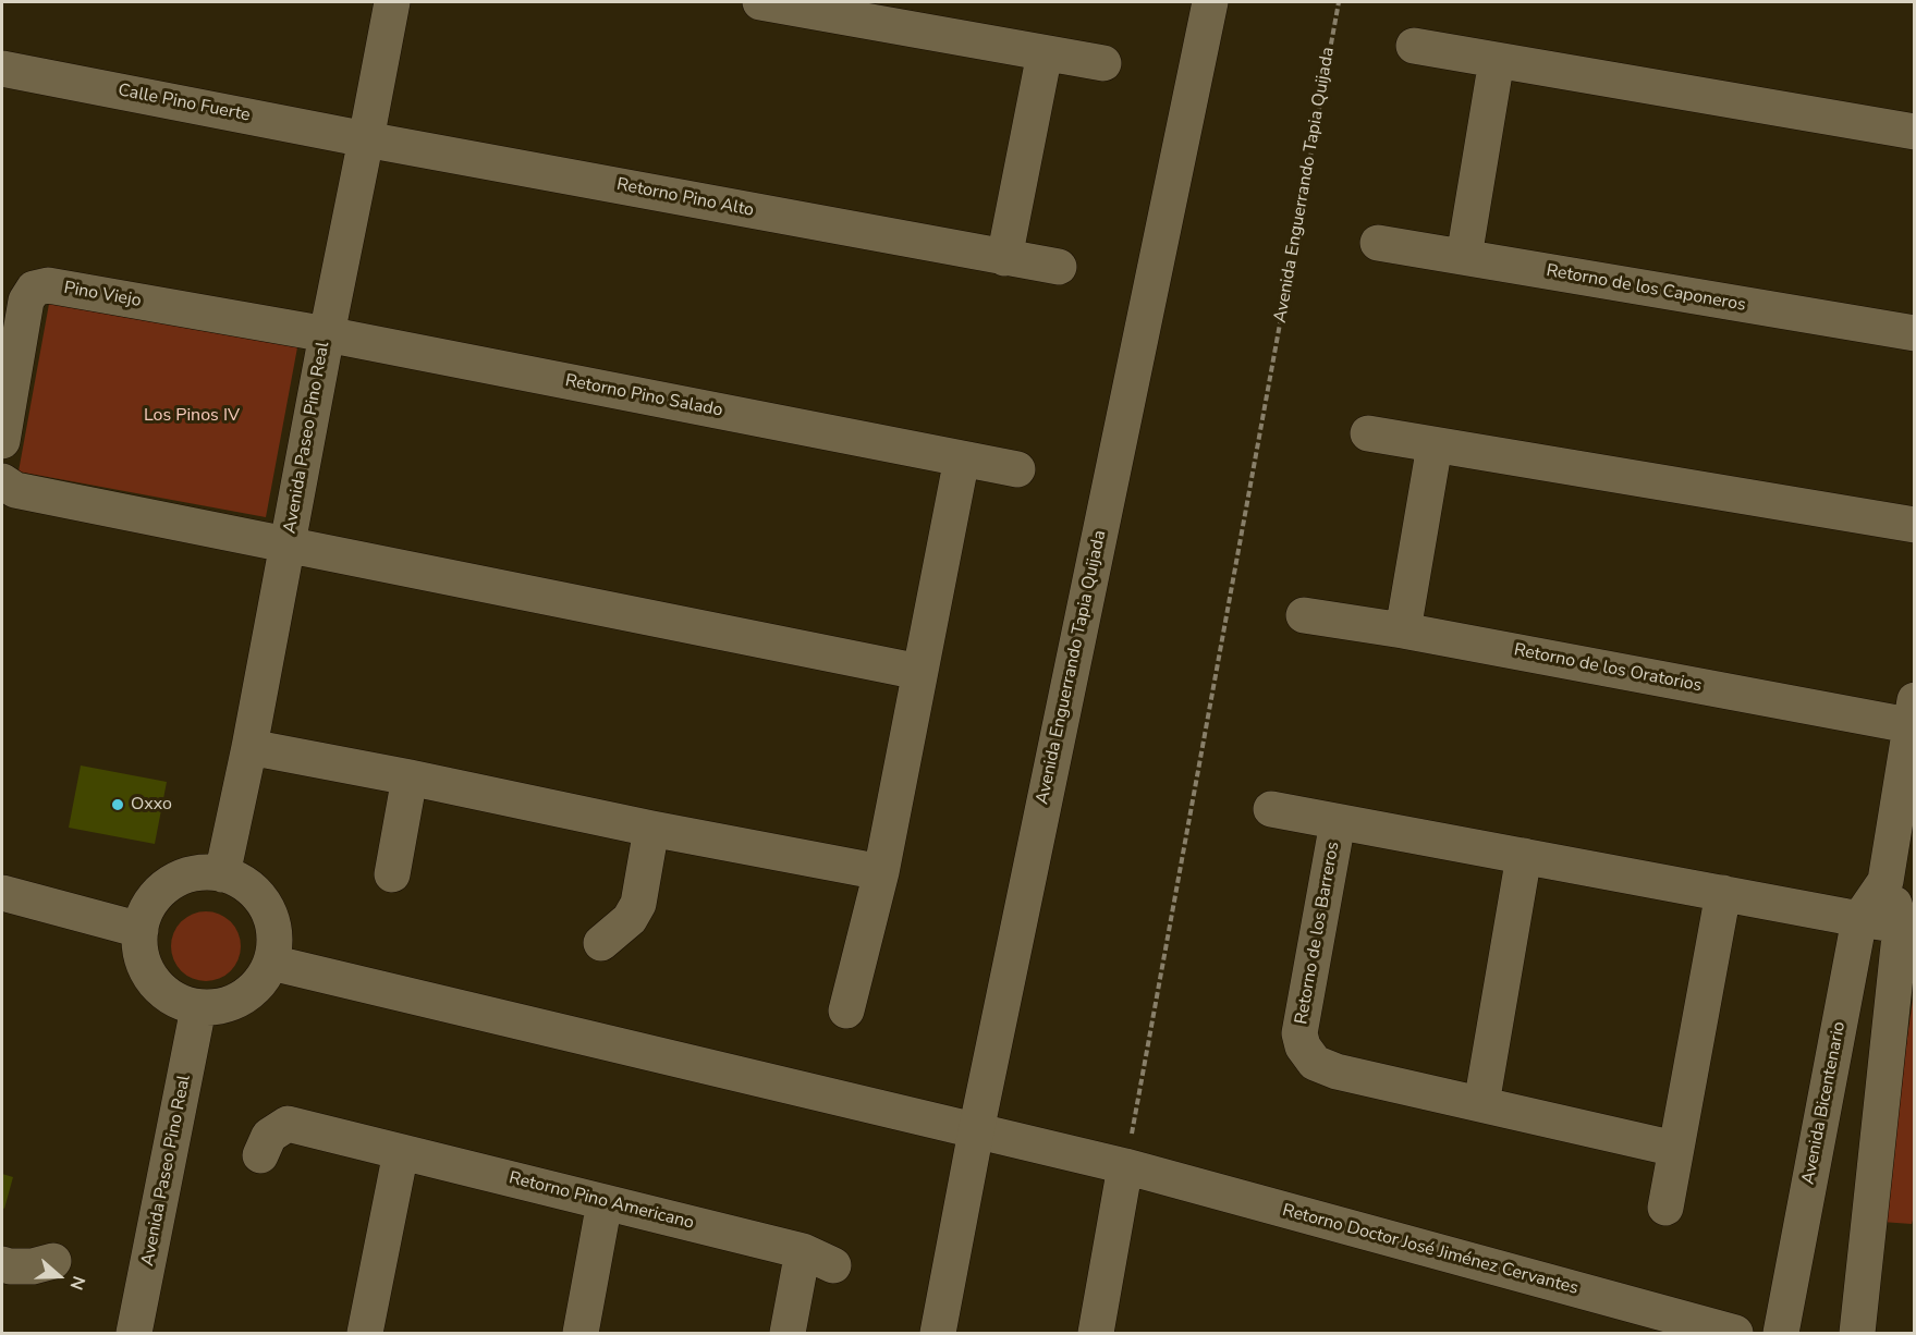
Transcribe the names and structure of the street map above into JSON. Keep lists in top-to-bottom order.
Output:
{
  "streets": {
    "street": [
      "Calle Pino Fuerte",
      "Avenida Enguerrando Tapia Quijada",
      "Retorno Pino Alto",
      "Retorno de los Caponeros",
      "Pino Viejo",
      "Retorno Pino Salado",
      "Avenida Paseo Pino Real",
      "Retorno de los Oratorios",
      "Retorno de los Barreros",
      "Avenida Bicentenario",
      "Retorno Pino Americano",
      "Retorno Doctor José Jiménez Cervantes"
    ]
  },
  "crossings": [
    ["Calle Pino Fuerte", "Retorno Pino Alto"],
    ["Calle Pino Fuerte", "Avenida Paseo Pino Real"],
    ["Avenida Enguerrando Tapia Quijada", "Retorno Doctor José Jiménez Cervantes"],
    ["Retorno Pino Alto", "Avenida Paseo Pino Real"],
    ["Pino Viejo", "Retorno Pino Salado"],
    ["Pino Viejo", "Avenida Paseo Pino Real"],
    ["Retorno Pino Salado", "Avenida Paseo Pino Real"],
    ["Avenida Paseo Pino Real", "Retorno Doctor José Jiménez Cervantes"],
    ["Retorno de los Oratorios", "Avenida Bicentenario"],
    ["Retorno de los Barreros", "Avenida Bicentenario"]
  ],
  "parks": ["Los Pinos IV"],
  "places": ["Oxxo"],
  "north": "right"
}
